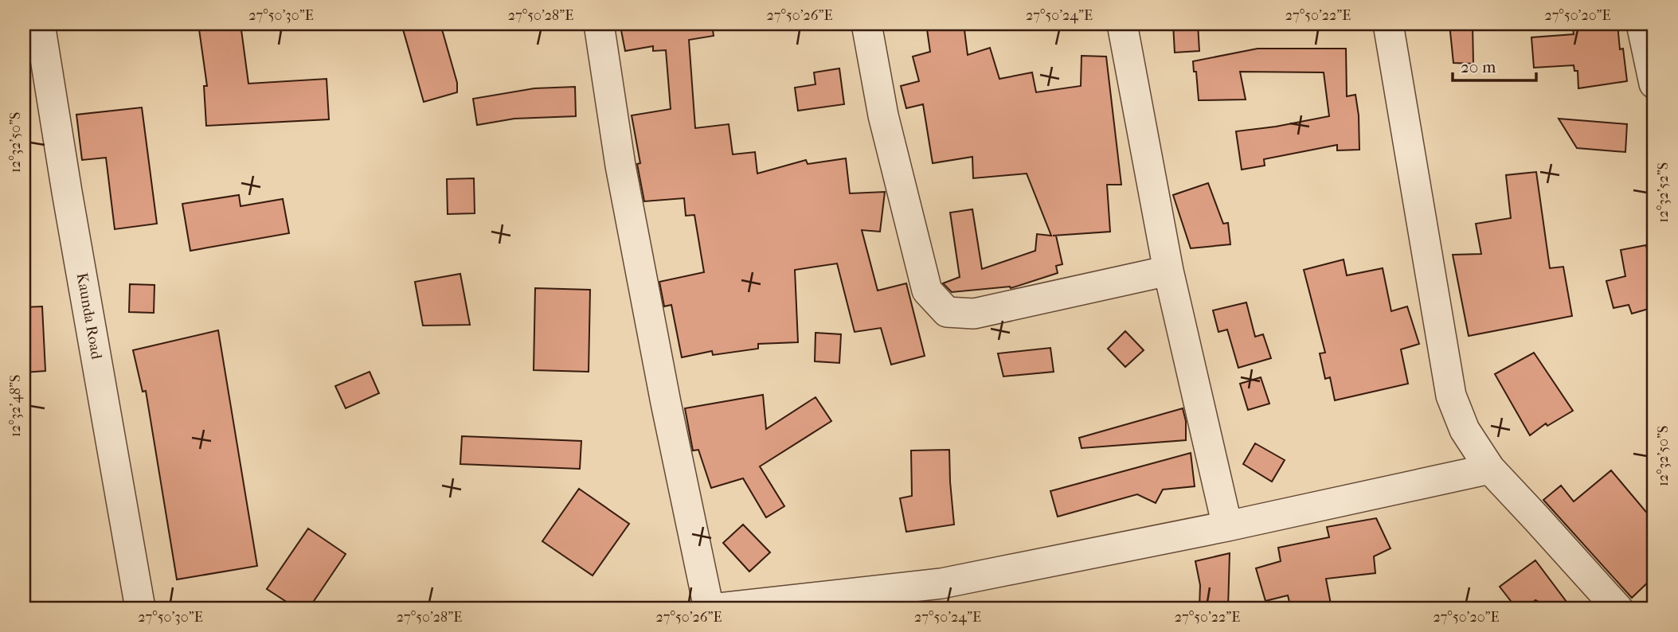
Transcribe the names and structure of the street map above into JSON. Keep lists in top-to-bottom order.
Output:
{
  "streets": {
    "street": ["Kaunda Road"]
  },
  "scale_bar": "20 m",
  "coordinates": [
    "27°50'30\"E",
    "27°50'28\"E",
    "27°50'26\"E",
    "27°50'24\"E",
    "27°50'22\"E",
    "27°50'20\"E",
    "12°32'50\"S",
    "12°32'52\"S",
    "12°32'48\"S"
  ]
}
